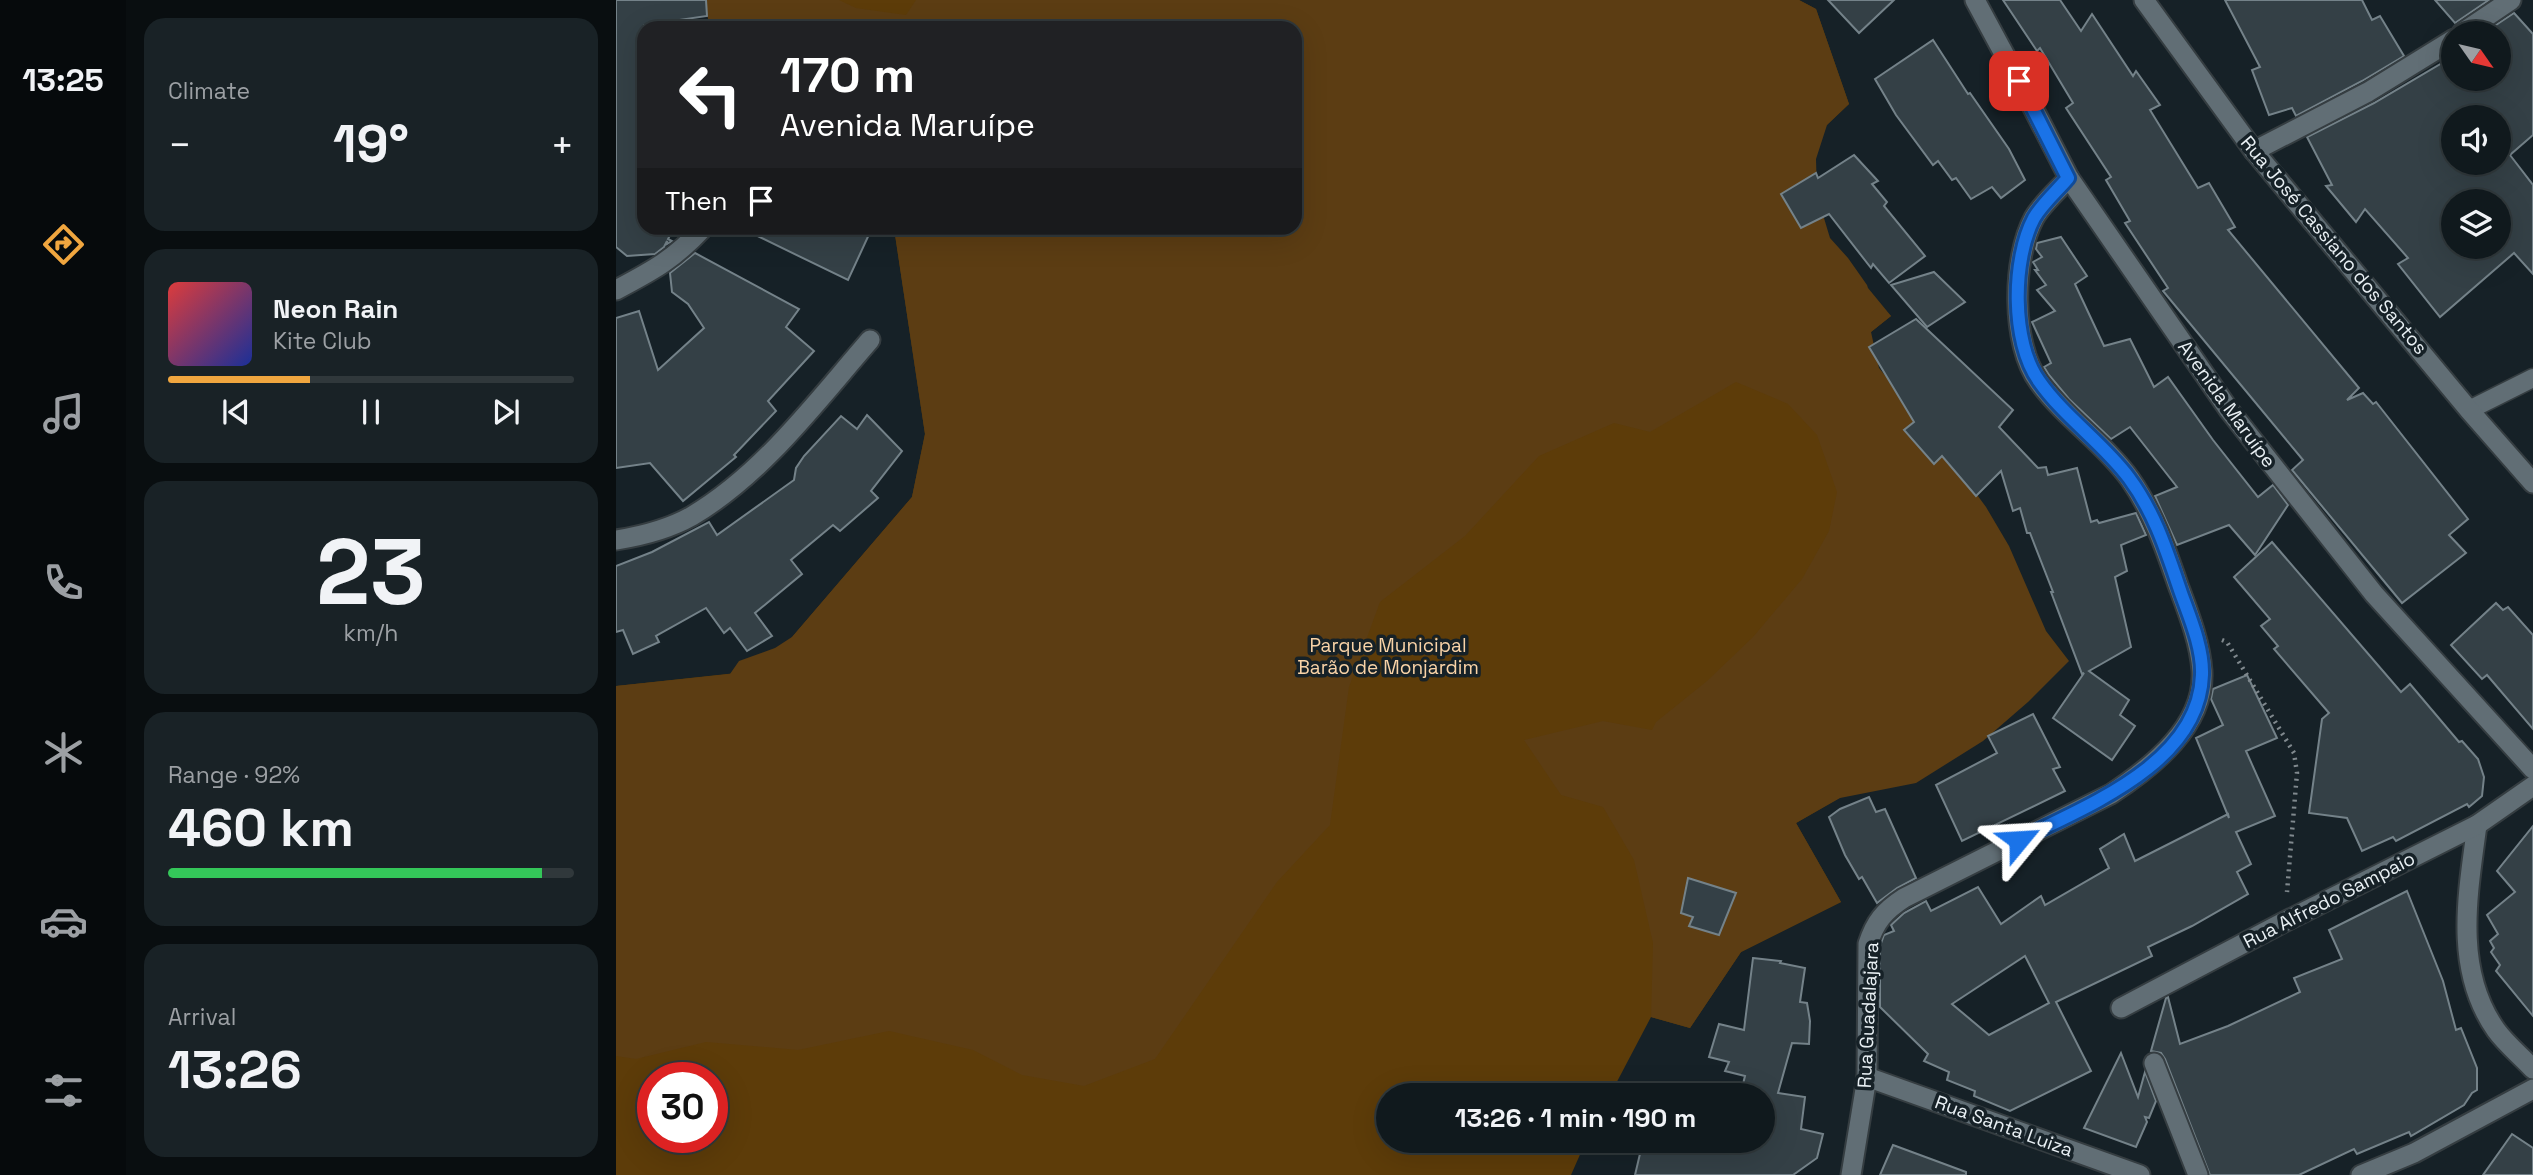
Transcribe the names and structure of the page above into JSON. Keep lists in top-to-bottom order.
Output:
{
  "streets": {
    "street": [
      "Rua José Cassiano dos Santos",
      "Avenida Maruípe",
      "Rua Alfredo Sampaio",
      "Rua Guadalajara",
      "Rua Santa Luiza"
    ]
  },
  "crossings": [
    ["Avenida Maruípe", "Rua Guadalajara"],
    ["Rua Guadalajara", "Rua Santa Luiza"]
  ],
  "parks": ["Parque Municipal Barão de Monjardim"],
  "north": "bottom right",
  "page": {
    "tabs": "13:25",
    "tile": [
      "Climate",
      ["23", "km/h"],
      ["Range · 92%", "460 km"],
      ["Arrival", "13:26"]
    ],
    "turn": ["170 m", "Avenida Maruípe"],
    "heat": ["−", "19°", "+"],
    "then": "Then",
    "song": ["Neon Rain", "Kite Club"],
    "limit": "30",
    "trip": "13:26 · 1 min · 190 m"
  }
}
